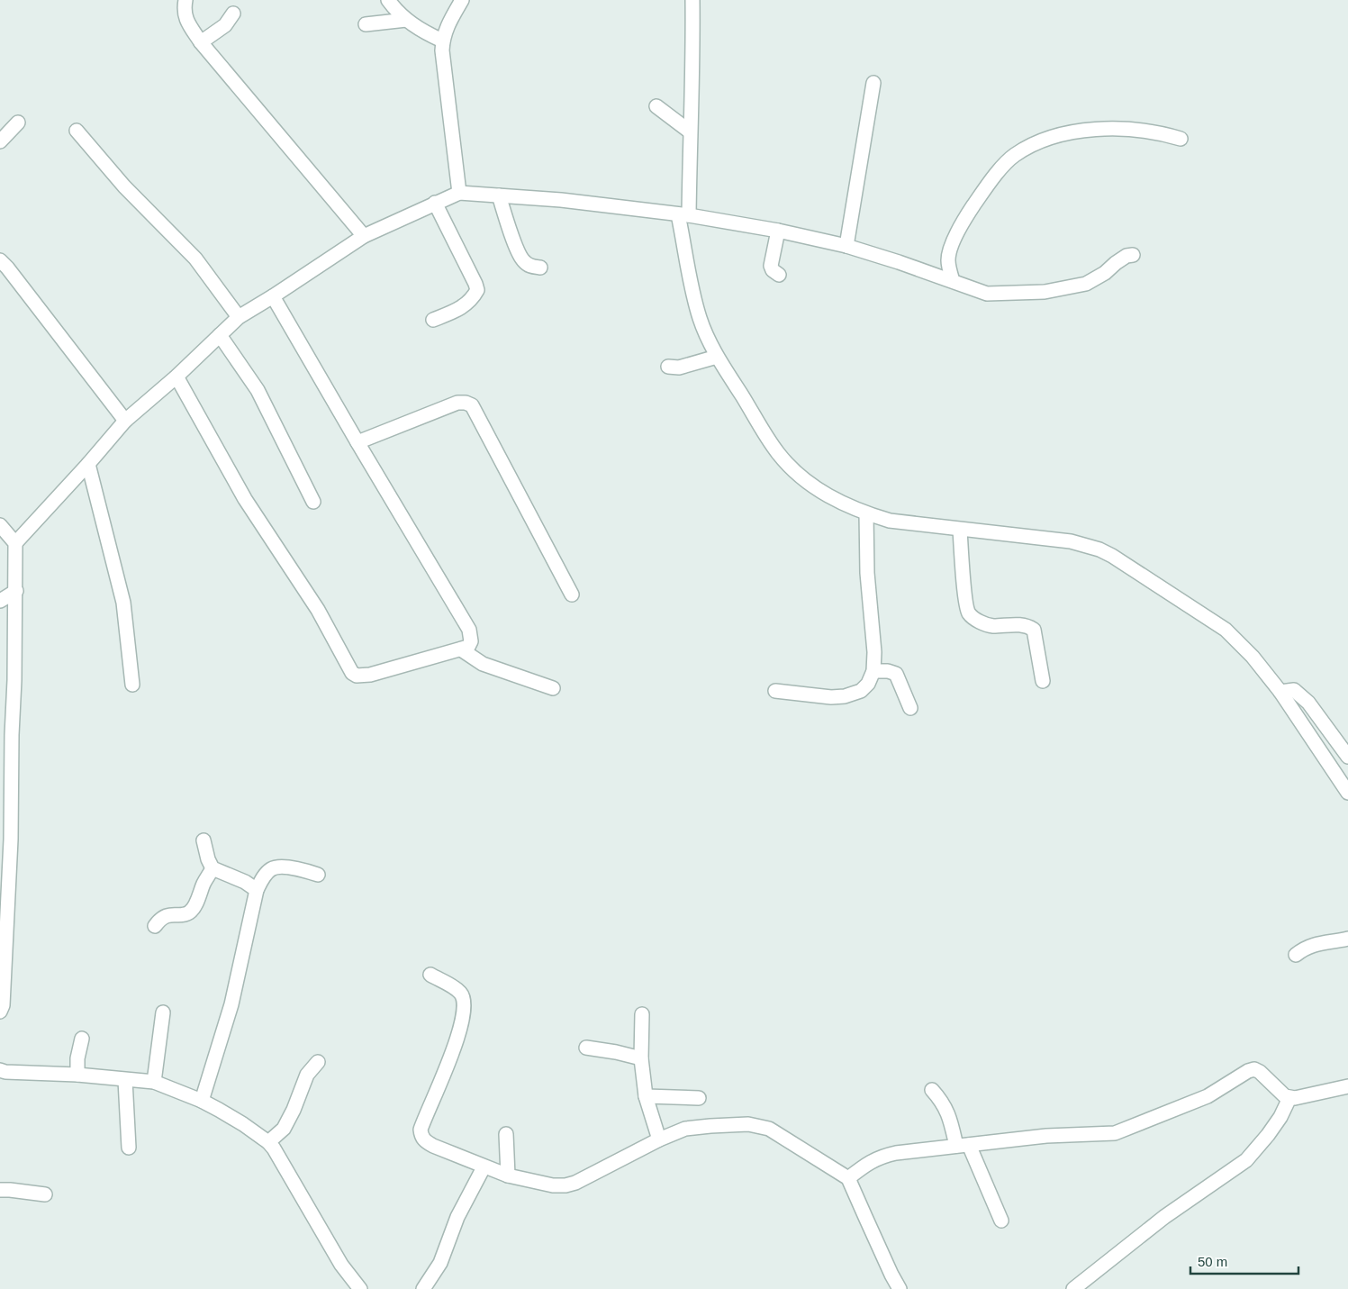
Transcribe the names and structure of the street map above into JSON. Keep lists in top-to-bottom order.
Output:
{
  "scale_bar": "50 m"
}
